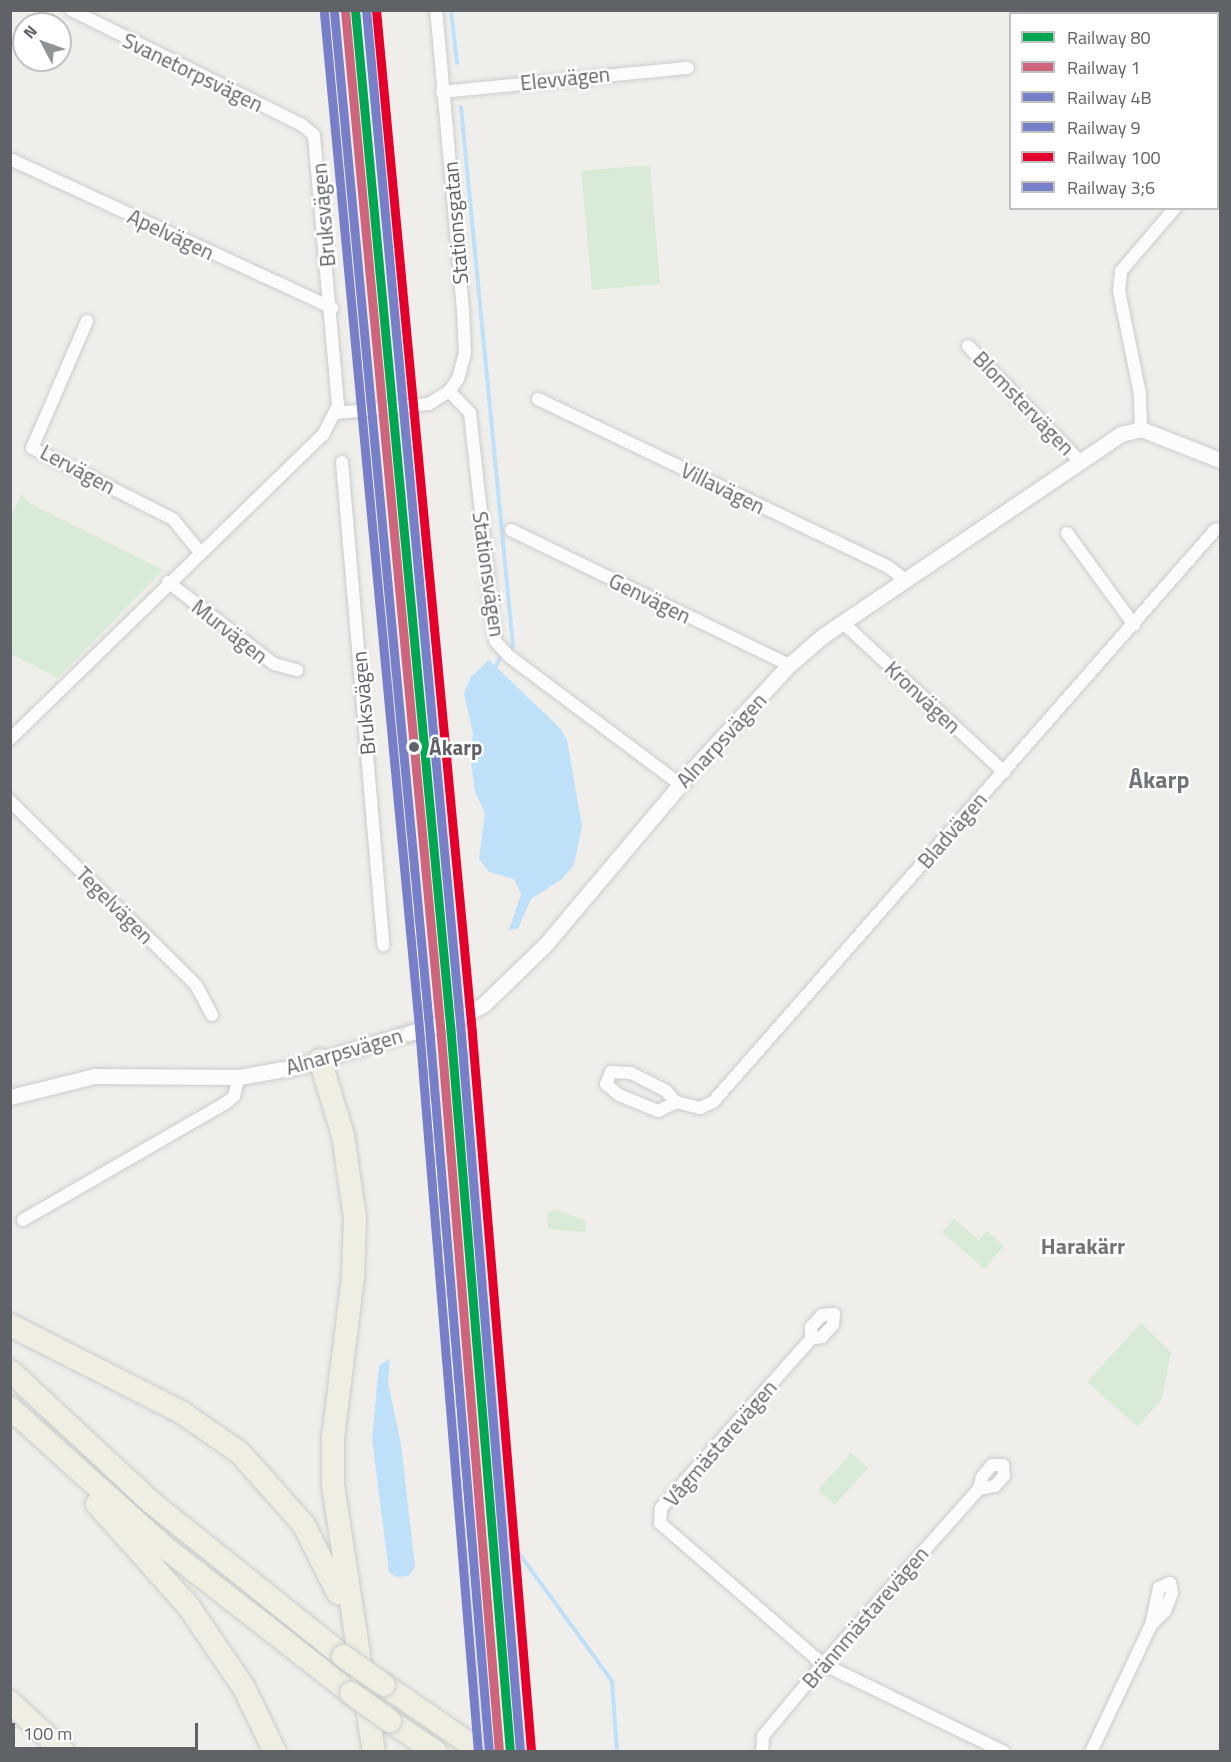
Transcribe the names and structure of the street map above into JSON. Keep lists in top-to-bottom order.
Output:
{
  "streets": {
    "street": [
      "Svanetorpsvägen",
      "Elevvägen",
      "Bruksvägen",
      "Stationsgatan",
      "Apelvägen",
      "Blomstervägen",
      "Lervägen",
      "Villavägen",
      "Stationsvägen",
      "Genvägen",
      "Murvägen",
      "Kronvägen",
      "Alnarpsvägen",
      "Bladvägen",
      "Tegelvägen",
      "Vågmästarevägen",
      "Brännmästarevägen"
    ]
  },
  "crossings": [
    ["Svanetorpsvägen", "Bruksvägen"],
    ["Elevvägen", "Stationsgatan"],
    ["Bruksvägen", "Apelvägen"],
    ["Stationsgatan", "Stationsvägen"],
    ["Blomstervägen", "Alnarpsvägen"],
    ["Villavägen", "Alnarpsvägen"],
    ["Stationsvägen", "Alnarpsvägen"],
    ["Genvägen", "Alnarpsvägen"],
    ["Kronvägen", "Alnarpsvägen"],
    ["Kronvägen", "Bladvägen"],
    ["Vågmästarevägen", "Brännmästarevägen"]
  ],
  "districts": ["Åkarp", "Harakärr"],
  "places": ["Åkarp"],
  "lines": [
    "rail line 80",
    "rail line 4B",
    "rail line 100",
    "rail line 1",
    "rail line 9",
    "rail line 3;6"
  ],
  "legend": [
    "Railway 80",
    "Railway 1",
    "Railway 4B",
    "Railway 9",
    "Railway 100",
    "Railway 3;6"
  ],
  "scale_bar": "100 m",
  "north": "top left"
}
